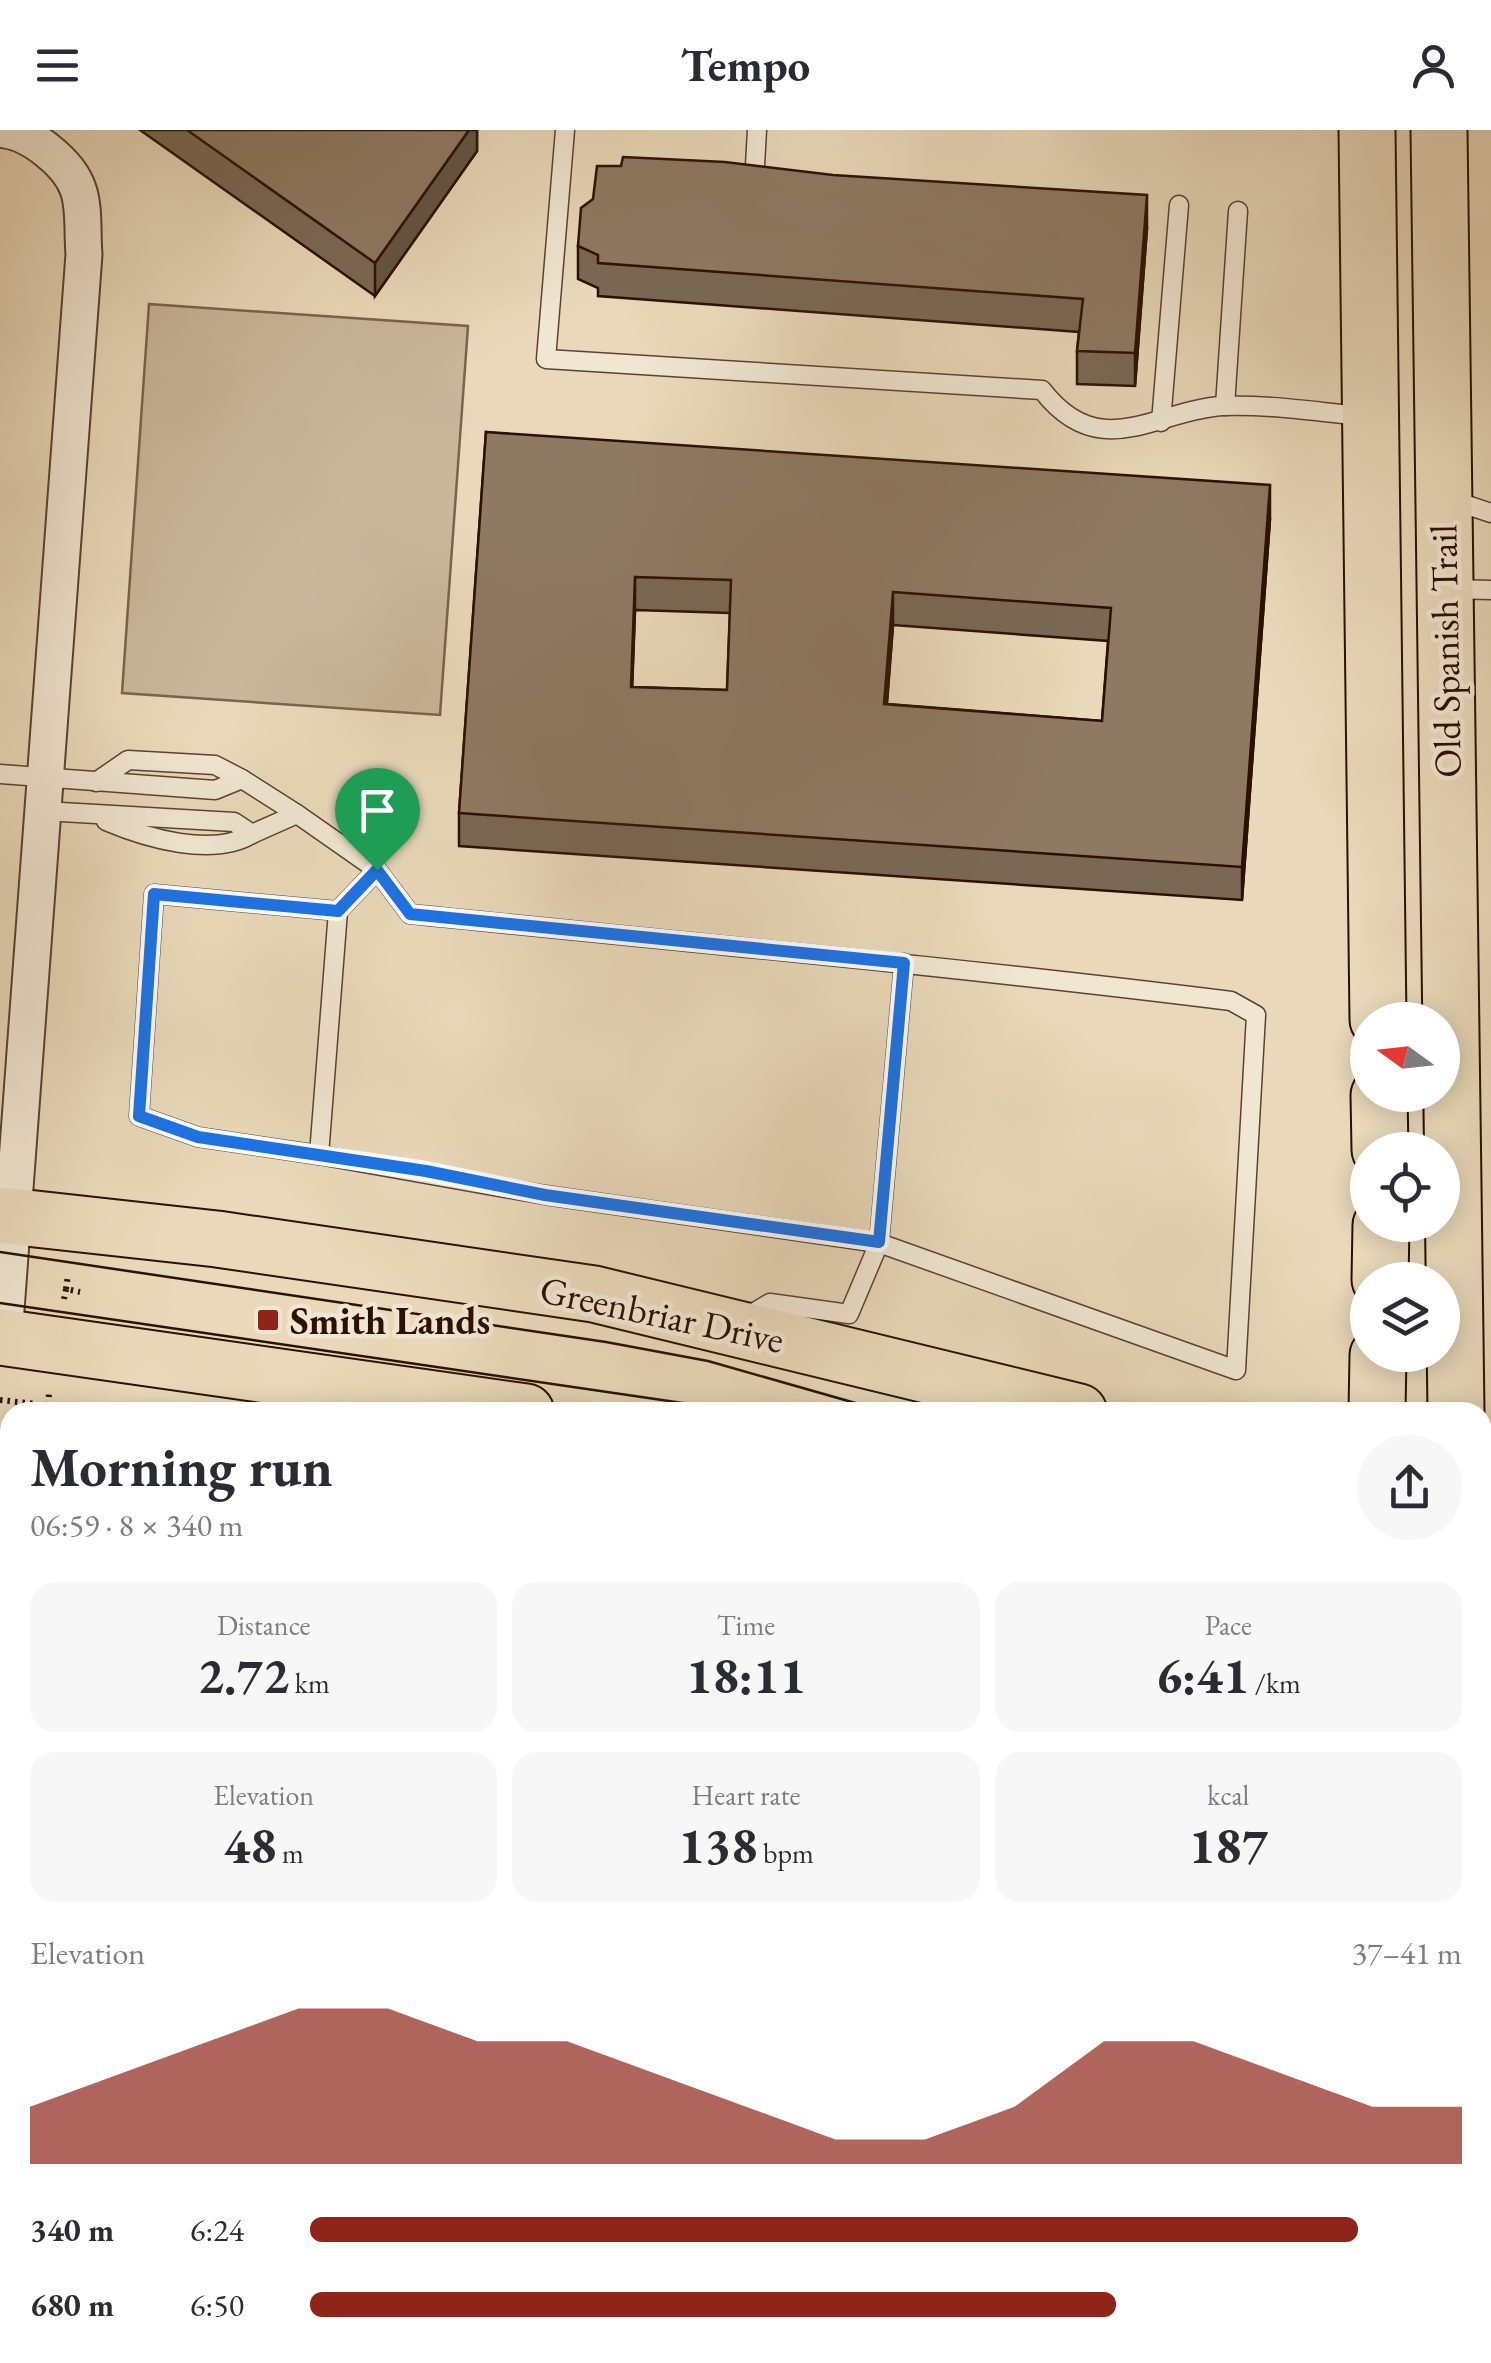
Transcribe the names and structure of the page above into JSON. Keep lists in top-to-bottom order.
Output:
{
  "streets": {
    "main road": ["Old Spanish Trail", "Greenbriar Drive"]
  },
  "places": {
    "transit": ["Smith Lands"]
  },
  "north": "left",
  "page": {
    "header": "Tempo",
    "heading": ["Morning run", "06:59 · 8 × 340 m"],
    "stats": [
      ["Distance", "2.72 km"],
      ["Time", "18:11"],
      ["Pace", "6:41 /km"],
      ["Elevation", "48 m"],
      ["Heart rate", "138 bpm"],
      ["kcal", "187"]
    ],
    "chart": ["Elevation", "37–41 m"],
    "list": [
      {
        "name": "340 m",
        "note": "6:24"
      },
      {
        "name": "680 m",
        "note": "6:50"
      }
    ]
  }
}
